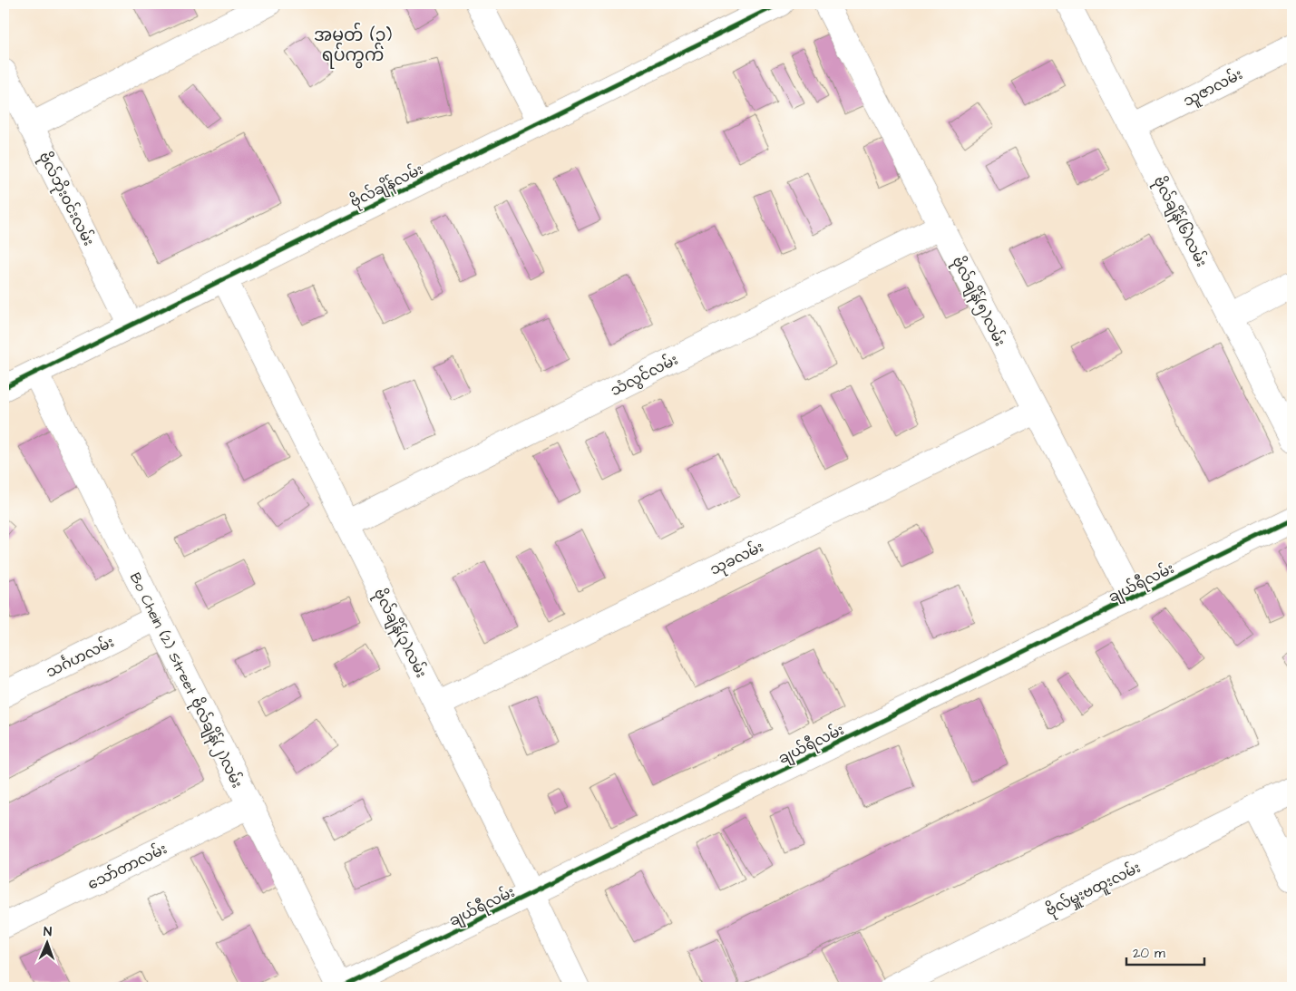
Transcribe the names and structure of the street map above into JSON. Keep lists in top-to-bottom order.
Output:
{
  "streets": {
    "street": [
      "သူဇာလမ်း",
      "ဗိုလ်ချိန်လမ်း",
      "ဗိုလ်ဘိုးဝင်းလမ်း",
      "ဗိုလ်ချိန်(၆)လမ်း",
      "ဗိုလ်ချိန်(၅)လမ်း",
      "သံလွင်လမ်း",
      "သုခလမ်း",
      "ချယ်ရီလမ်း",
      "ဗိုလ်ချိန်(၃)လမ်း",
      "သင်္ဂဟလမ်း",
      "Bo Chein (2) Street ဗိုလ်ချိန်(၂)လမ်း",
      "သော်တာလမ်း",
      "ဗိုလ်မှူးဗထူးလမ်း"
    ]
  },
  "crossings": [
    ["သူဇာလမ်း", "ဗိုလ်ချိန်(၆)လမ်း"],
    ["ဗိုလ်ချိန်လမ်း", "ဗိုလ်ဘိုးဝင်းလမ်း"],
    ["ဗိုလ်ချိန်လမ်း", "ဗိုလ်ချိန်(၃)လမ်း"],
    ["ဗိုလ်ချိန်လမ်း", "Bo Chein (2) Street ဗိုလ်ချိန်(၂)လမ်း"],
    ["ဗိုလ်ချိန်(၅)လမ်း", "သံလွင်လမ်း"],
    ["ဗိုလ်ချိန်(၅)လမ်း", "သုခလမ်း"],
    ["ဗိုလ်ချိန်(၅)လမ်း", "ချယ်ရီလမ်း"],
    ["သံလွင်လမ်း", "ဗိုလ်ချိန်(၃)လမ်း"],
    ["သုခလမ်း", "ဗိုလ်ချိန်(၃)လမ်း"],
    ["ချယ်ရီလမ်း", "ဗိုလ်ချိန်(၃)လမ်း"],
    ["ချယ်ရီလမ်း", "Bo Chein (2) Street ဗိုလ်ချိန်(၂)လမ်း"],
    ["သင်္ဂဟလမ်း", "Bo Chein (2) Street ဗိုလ်ချိန်(၂)လမ်း"],
    ["Bo Chein (2) Street ဗိုလ်ချိန်(၂)လမ်း", "သော်တာလမ်း"]
  ],
  "districts": ["အမှတ် (၃) ရပ်ကွက်"],
  "scale_bar": "20 m",
  "north": "top"
}
